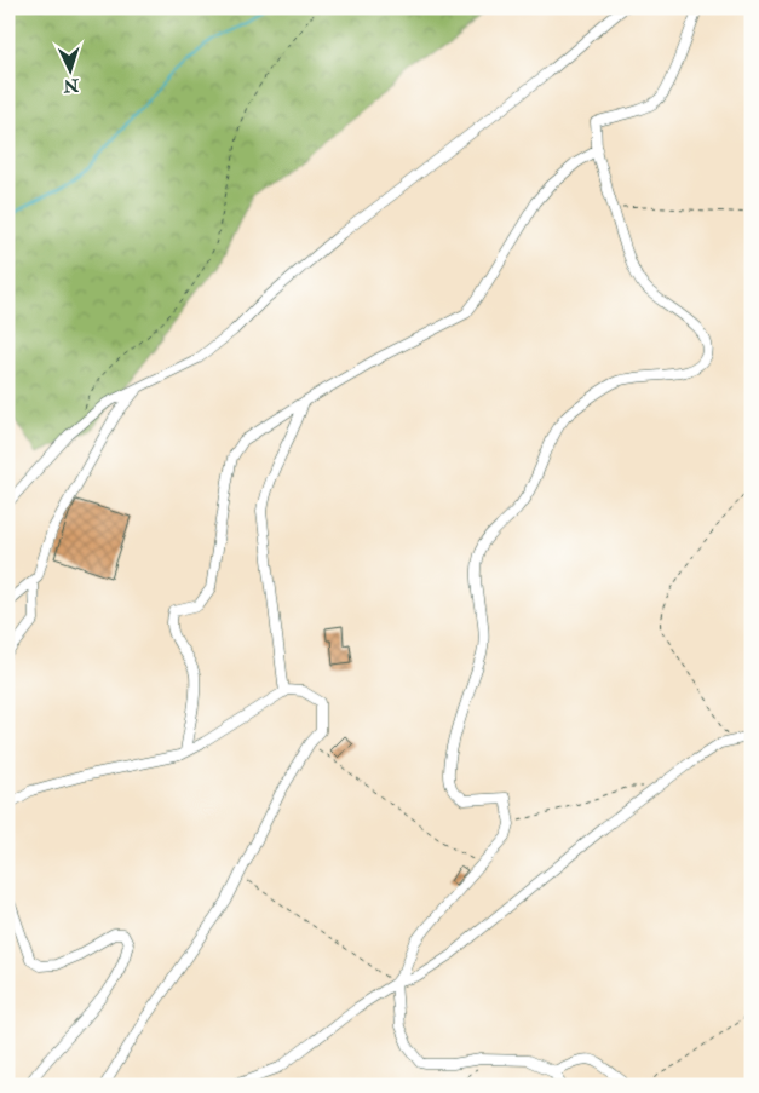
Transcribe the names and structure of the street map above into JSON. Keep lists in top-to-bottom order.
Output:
{
  "north": "bottom"
}
